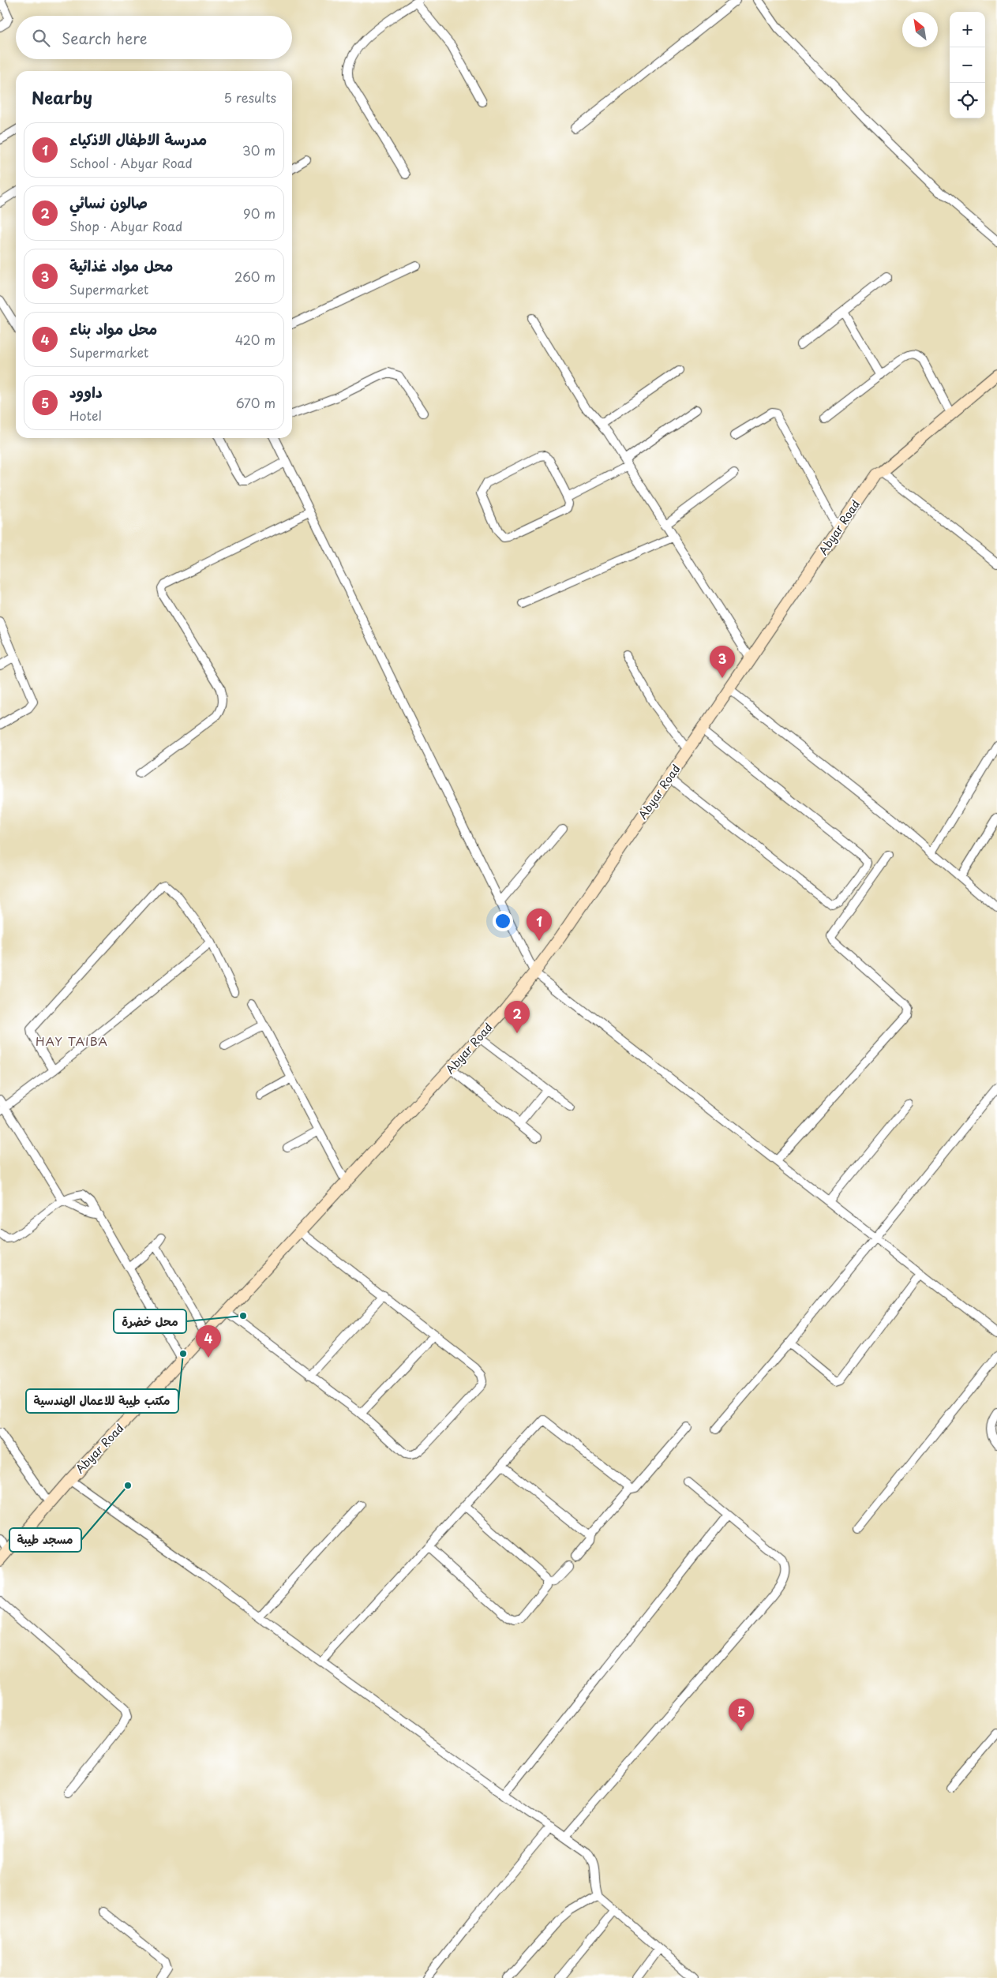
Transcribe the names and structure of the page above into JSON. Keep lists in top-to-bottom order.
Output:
{
  "streets": {
    "main road": ["Abyar Road"]
  },
  "districts": ["HAY TAIBA"],
  "places": ["محل خضرة", "مكتب طيبة للاعمال الهندسية", "مسجد طيبة"],
  "north": "top left",
  "page": {
    "map_buttons": ["+", "−"],
    "search": "Search here",
    "heading": ["Nearby", "5 results"],
    "list": [
      {
        "mark": "1",
        "name": "مدرسة الاطفال الاذكياء",
        "note": "School · Abyar Road",
        "value": "30 m"
      },
      {
        "mark": "2",
        "name": "صالون نسائي",
        "note": "Shop · Abyar Road",
        "value": "90 m"
      },
      {
        "mark": "3",
        "name": "محل مواد غذائية",
        "note": "Supermarket",
        "value": "260 m"
      },
      {
        "mark": "4",
        "name": "محل مواد بناء",
        "note": "Supermarket",
        "value": "420 m"
      },
      {
        "mark": "5",
        "name": "داوود",
        "note": "Hotel",
        "value": "670 m"
      }
    ],
    "pins": [
      "3",
      "1",
      "2",
      "4",
      "5"
    ]
  }
}
